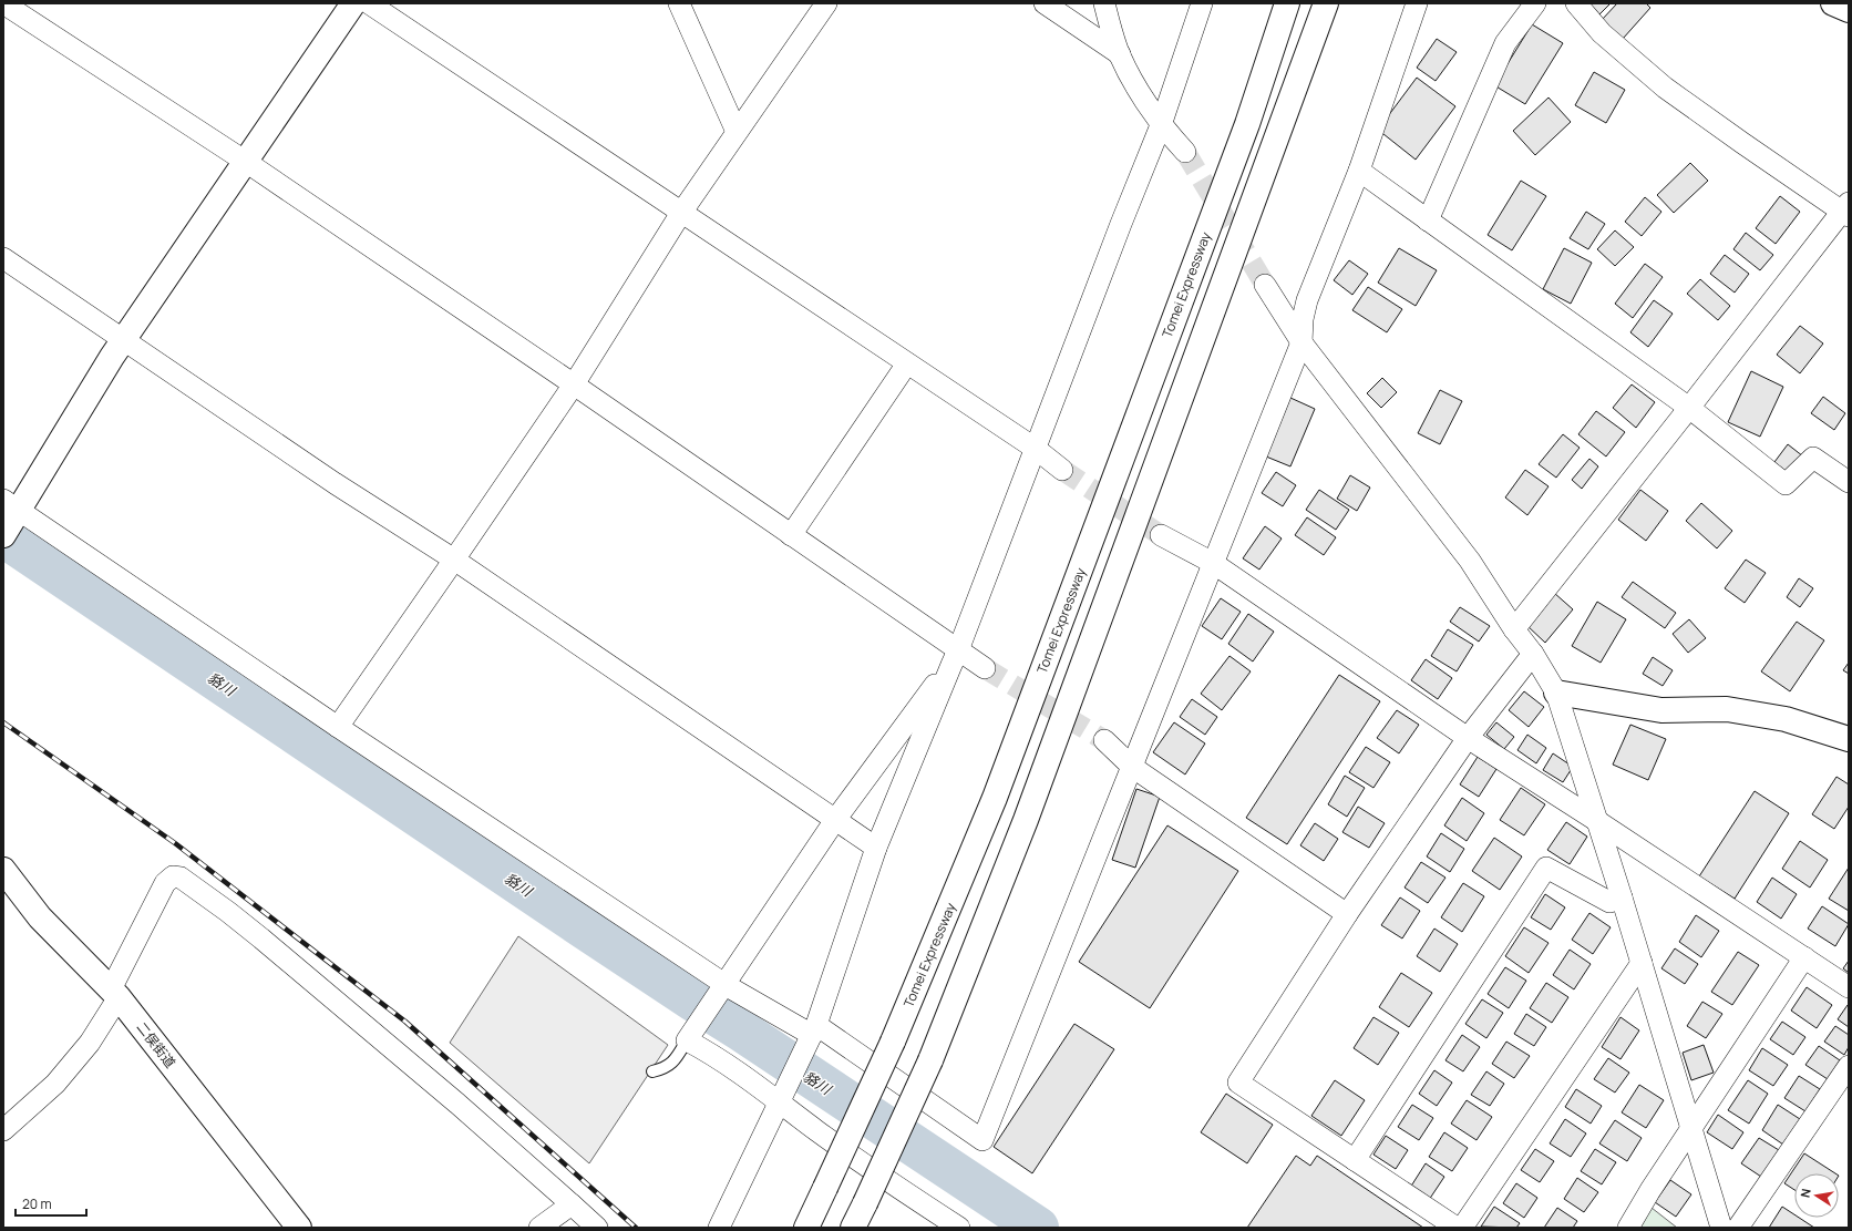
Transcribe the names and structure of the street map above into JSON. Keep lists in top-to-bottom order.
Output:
{
  "streets": {
    "main road": ["Tomei Expressway", "二俣街道"]
  },
  "water": ["貉川"],
  "scale_bar": "20 m",
  "north": "left"
}
